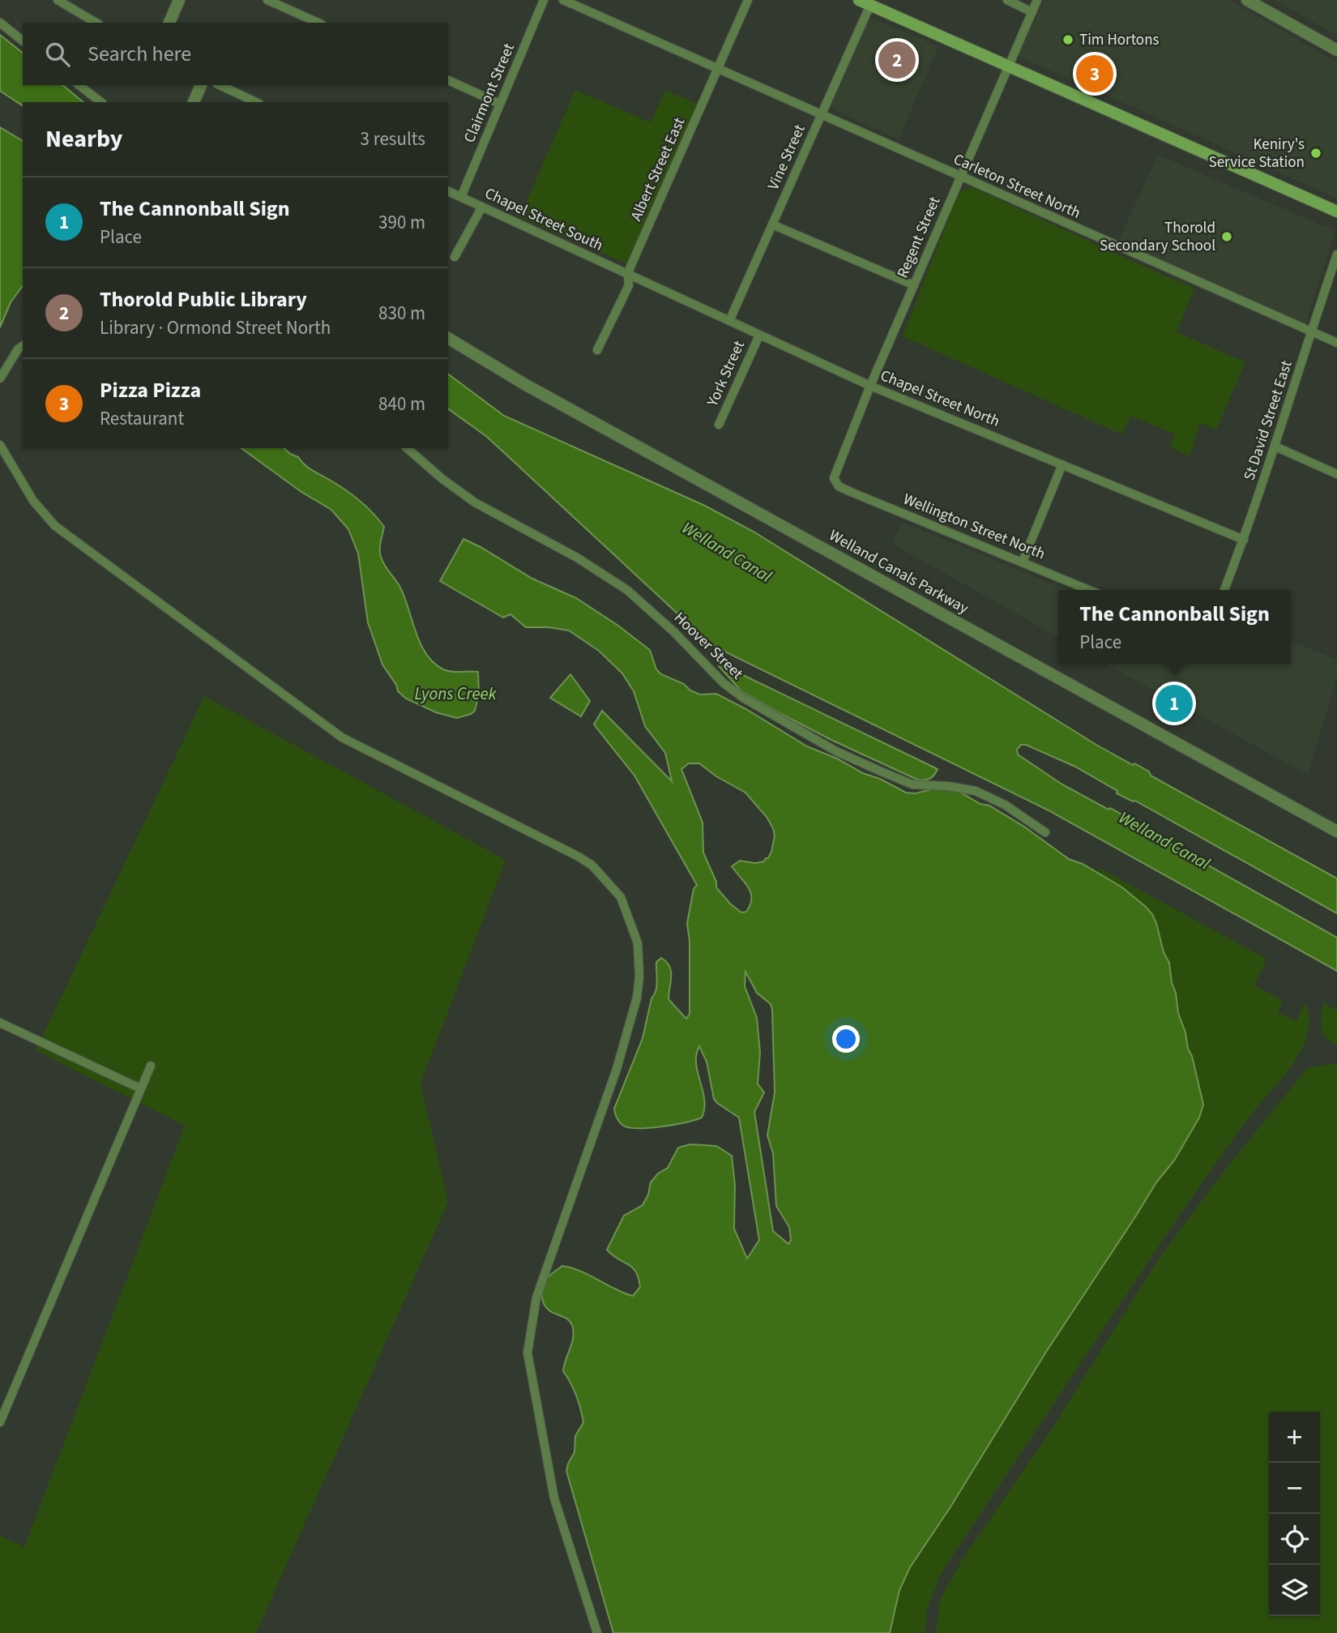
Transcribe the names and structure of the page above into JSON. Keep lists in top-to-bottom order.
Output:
{
  "streets": {
    "street": [
      "Clairmont Street",
      "Vine Street",
      "Albert Street East",
      "Carleton Street North",
      "Chapel Street South",
      "Regent Street",
      "York Street",
      "Chapel Street North",
      "St David Street East",
      "Wellington Street North",
      "Welland Canals Parkway",
      "Hoover Street"
    ]
  },
  "crossings": [
    ["Clairmont Street", "Chapel Street South"],
    ["Vine Street", "Carleton Street North"],
    ["Vine Street", "Chapel Street North"],
    ["Albert Street East", "Carleton Street North"],
    ["Albert Street East", "Chapel Street South"],
    ["Albert Street East", "Chapel Street North"],
    ["Carleton Street North", "Regent Street"],
    ["Carleton Street North", "St David Street East"],
    ["Chapel Street South", "Chapel Street North"],
    ["Regent Street", "Chapel Street North"],
    ["Regent Street", "Wellington Street North"],
    ["York Street", "Chapel Street North"],
    ["Chapel Street North", "St David Street East"]
  ],
  "water": ["Welland Canal", "Lyons Creek"],
  "places": ["Tim Hortons", "Keniry's Service Station", "Thorold Secondary School"],
  "page": {
    "search": "Search here",
    "pins": ["2", "3", "1"],
    "heading": ["Nearby", "3 results"],
    "list": [
      {
        "mark": "1",
        "name": "The Cannonball Sign",
        "note": "Place",
        "value": "390 m"
      },
      {
        "mark": "2",
        "name": "Thorold Public Library",
        "note": "Library · Ormond Street North",
        "value": "830 m"
      },
      {
        "mark": "3",
        "name": "Pizza Pizza",
        "note": "Restaurant",
        "value": "840 m"
      }
    ],
    "popup": ["The Cannonball Sign", "Place"],
    "map_buttons": ["+", "−"]
  }
}
